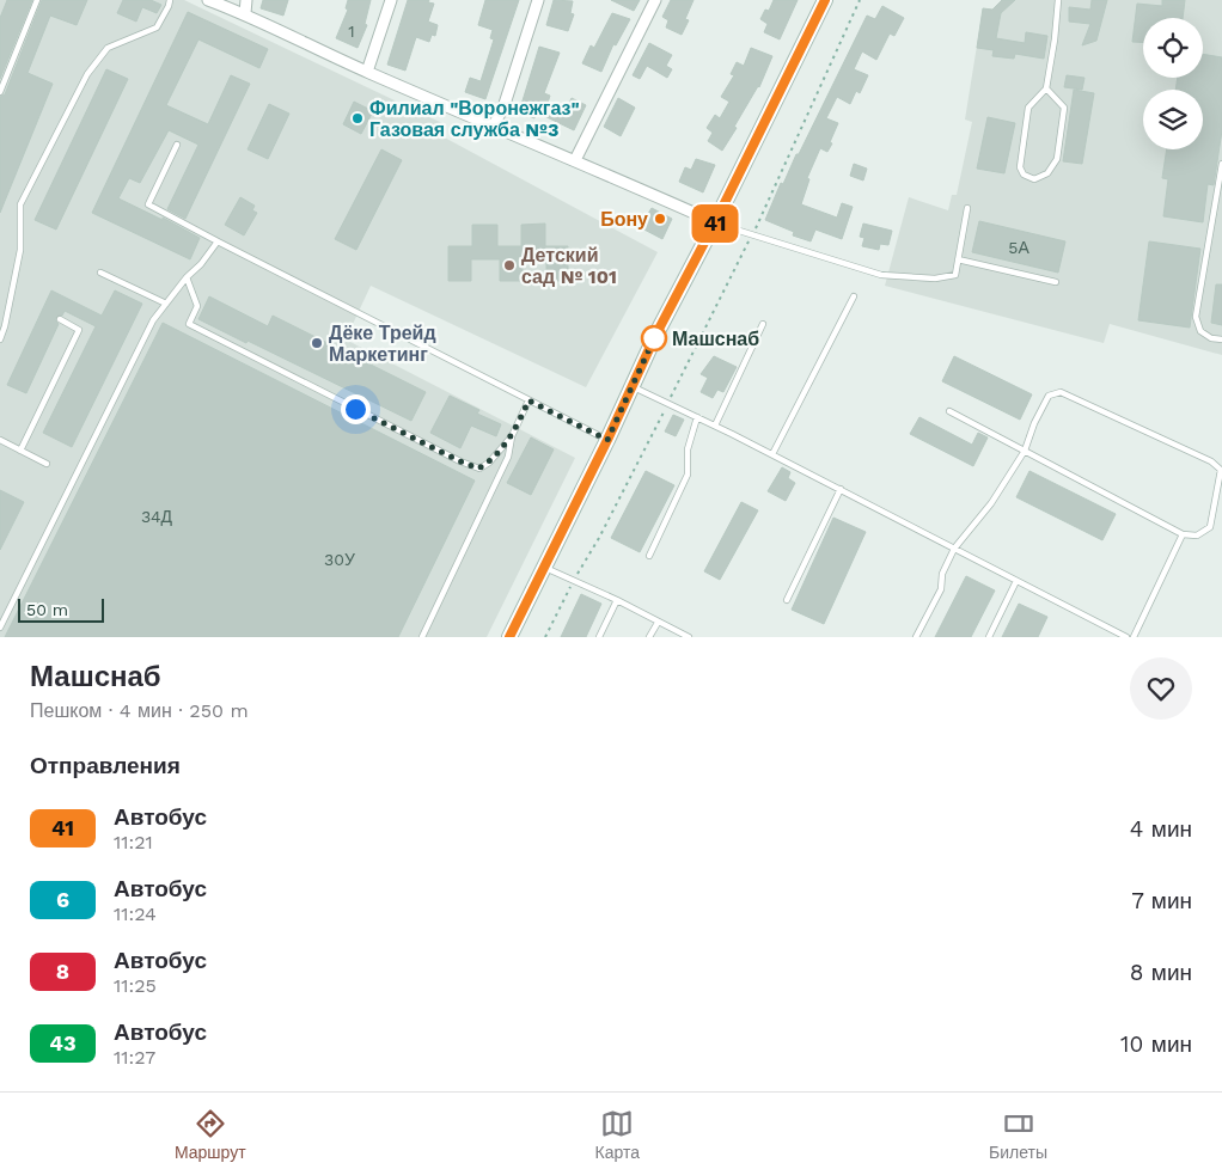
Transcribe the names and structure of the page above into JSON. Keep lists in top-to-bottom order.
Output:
{
  "places": [
    "Филиал \"Воронежгаз\" Газовая служба №3",
    "Бону",
    "Детский сад № 101",
    "Машснаб",
    "Дёке Трейд Маркетинг"
  ],
  "lines": ["bus line 41"],
  "house_numbers": [
    "1",
    "5А",
    "34Д",
    "30У"
  ],
  "scale_bar": "50 m",
  "page": {
    "on_map": "41",
    "scale": "50 m",
    "heading": [
      ["Машснаб", "Пешком · 4 мин · 250 m"],
      "Отправления"
    ],
    "list": [
      {
        "mark": "41",
        "name": "Автобус",
        "note": "11:21",
        "value": "4 мин"
      },
      {
        "mark": "6",
        "name": "Автобус",
        "note": "11:24",
        "value": "7 мин"
      },
      {
        "mark": "8",
        "name": "Автобус",
        "note": "11:25",
        "value": "8 мин"
      },
      {
        "mark": "43",
        "name": "Автобус",
        "note": "11:27",
        "value": "10 мин"
      }
    ],
    "tabs": ["Маршрут", "Карта", "Билеты"]
  }
}
